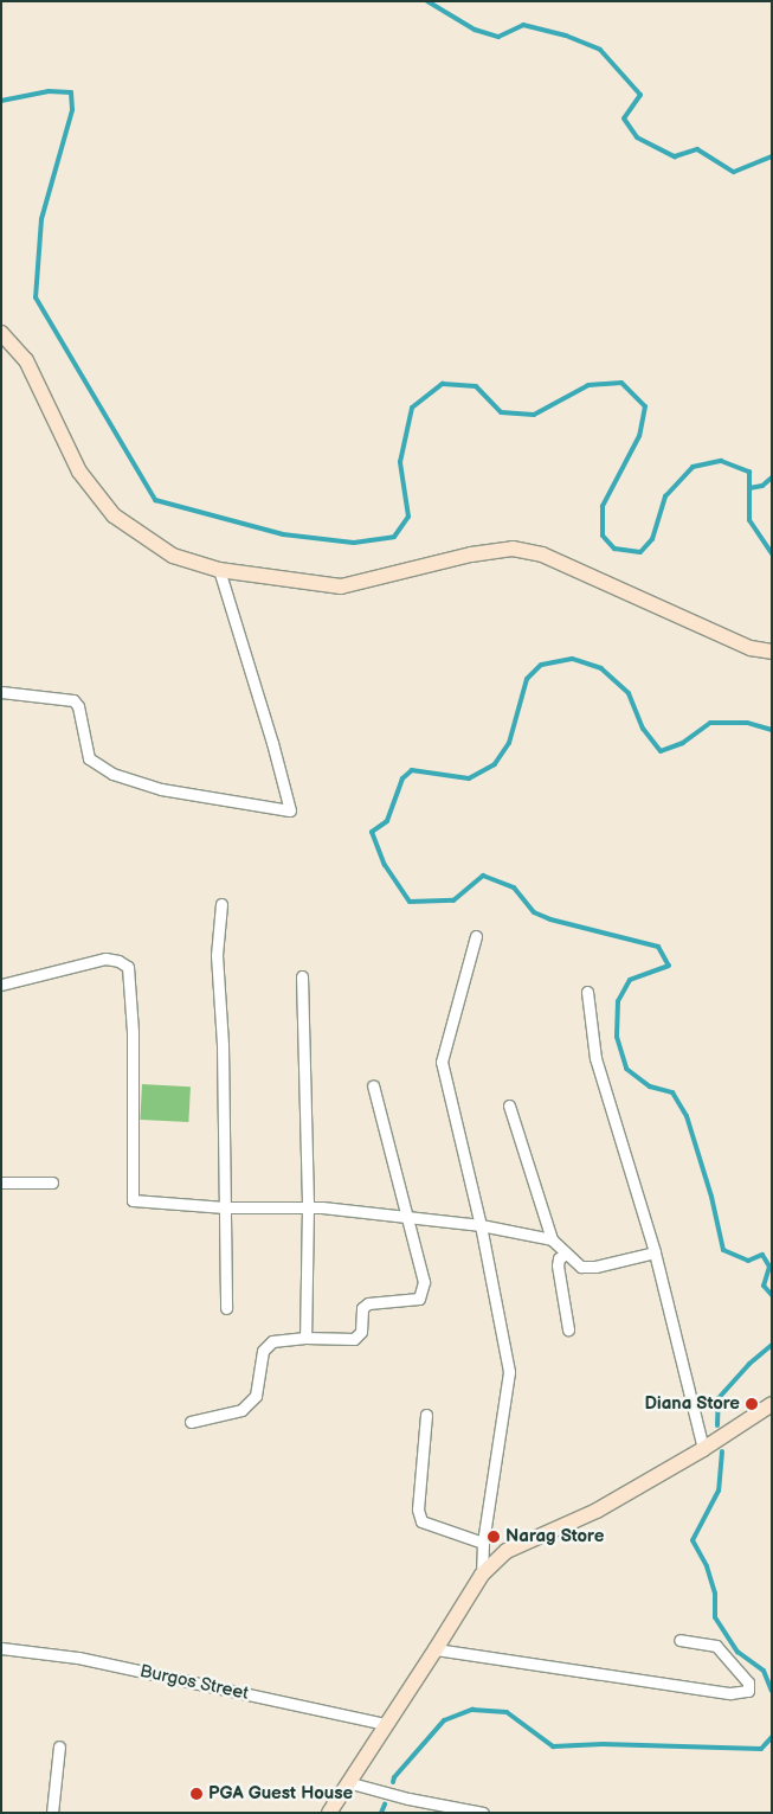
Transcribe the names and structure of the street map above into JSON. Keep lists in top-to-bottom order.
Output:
{
  "streets": {
    "street": ["Burgos Street"]
  },
  "places": ["Diana Store", "Narag Store", "PGA Guest House"]
}
